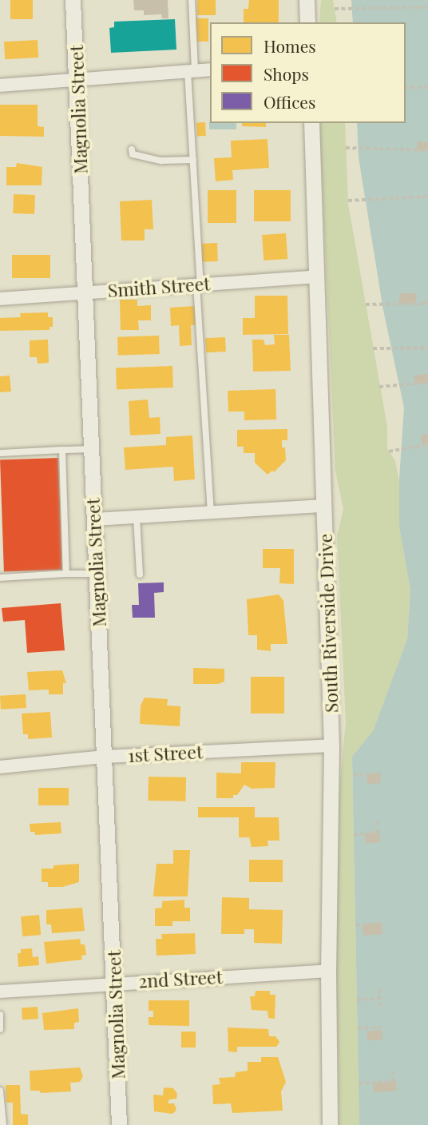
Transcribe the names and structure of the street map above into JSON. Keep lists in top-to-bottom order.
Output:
{
  "streets": {
    "street": [
      "Magnolia Street",
      "Smith Street",
      "South Riverside Drive",
      "1st Street",
      "2nd Street"
    ]
  },
  "crossings": [
    ["Magnolia Street", "Smith Street"],
    ["Magnolia Street", "1st Street"],
    ["Magnolia Street", "2nd Street"],
    ["Smith Street", "South Riverside Drive"],
    ["South Riverside Drive", "1st Street"],
    ["South Riverside Drive", "2nd Street"]
  ],
  "legend": ["Homes", "Shops", "Offices"]
}
